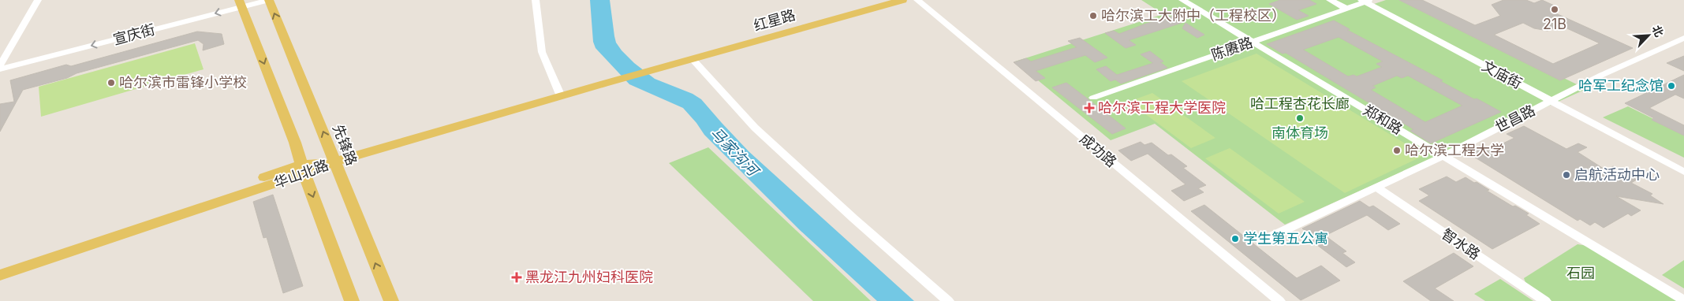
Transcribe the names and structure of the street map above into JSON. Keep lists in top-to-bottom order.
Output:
{
  "streets": {
    "main road": ["红星路", "先锋路", "华山北路"],
    "street": [
      "宣庆街",
      "陈赓路",
      "文庙街",
      "世昌路",
      "郑和路",
      "成功路",
      "智水路"
    ]
  },
  "crossings": [
    ["红星路", "华山北路"],
    ["宣庆街", "先锋路"],
    ["陈赓路", "文庙街"],
    ["陈赓路", "郑和路"],
    ["文庙街", "世昌路"],
    ["世昌路", "郑和路"],
    ["世昌路", "智水路"],
    ["先锋路", "华山北路"]
  ],
  "one_way": ["宣庆街"],
  "water": ["马家沟河"],
  "parks": ["哈工程杏花长廊", "石园"],
  "places": {
    "other": [
      "21B",
      "哈尔滨工大附中（工程校区）",
      "哈尔滨市雷锋小学校",
      "哈军工纪念馆",
      "南体育场",
      "哈尔滨工程大学",
      "启航活动中心",
      "学生第五公寓"
    ],
    "health": ["哈尔滨工程大学医院", "黑龙江九州妇科医院"]
  },
  "north": "top right"
}
